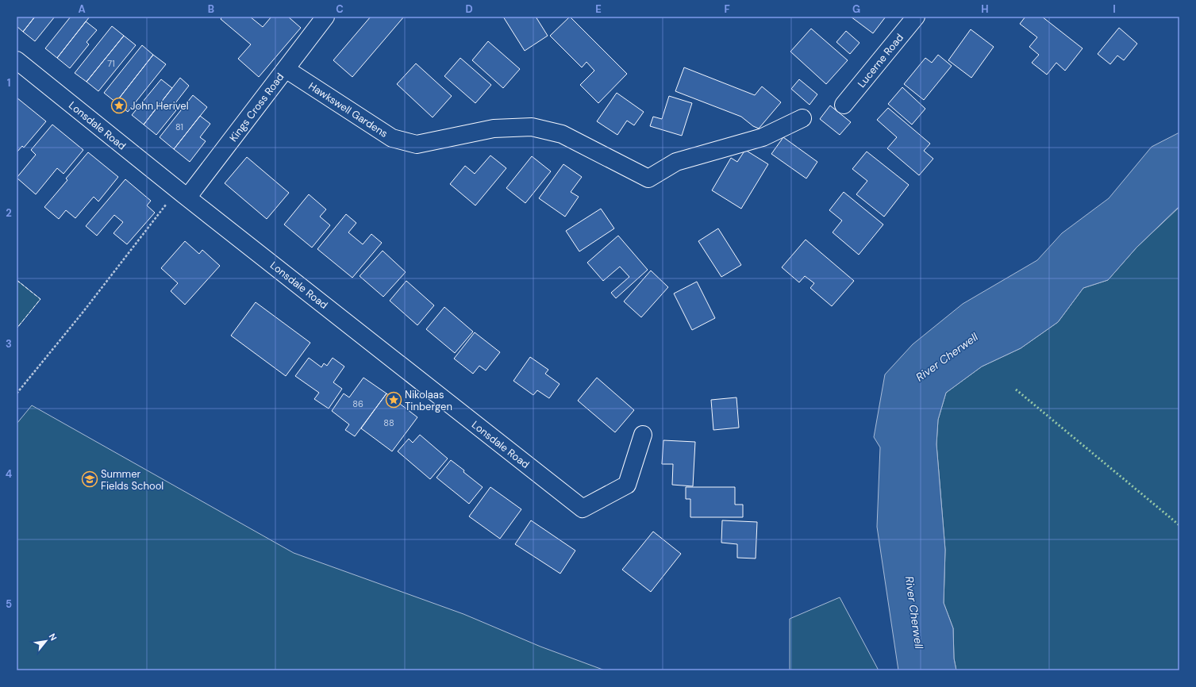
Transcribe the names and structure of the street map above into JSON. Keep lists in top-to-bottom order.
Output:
{
  "streets": {
    "street": [
      "Lucerne Road",
      "Kings Cross Road",
      "Hawkswell Gardens",
      "Lonsdale Road"
    ]
  },
  "crossings": [
    ["Kings Cross Road", "Hawkswell Gardens"],
    ["Kings Cross Road", "Lonsdale Road"]
  ],
  "water": ["River Cherwell"],
  "places": {
    "place": ["John Herivel", "Nikolaas Tinbergen"],
    "school or university": ["Summer Fields School"]
  },
  "house_numbers": [
    "71",
    "81",
    "86",
    "88"
  ],
  "north": "top right",
  "grid": {
    "columns": [
      "A",
      "B",
      "C",
      "D",
      "E",
      "F",
      "G",
      "H",
      "I"
    ],
    "rows": [
      "1",
      "2",
      "3",
      "4",
      "5"
    ]
  }
}
